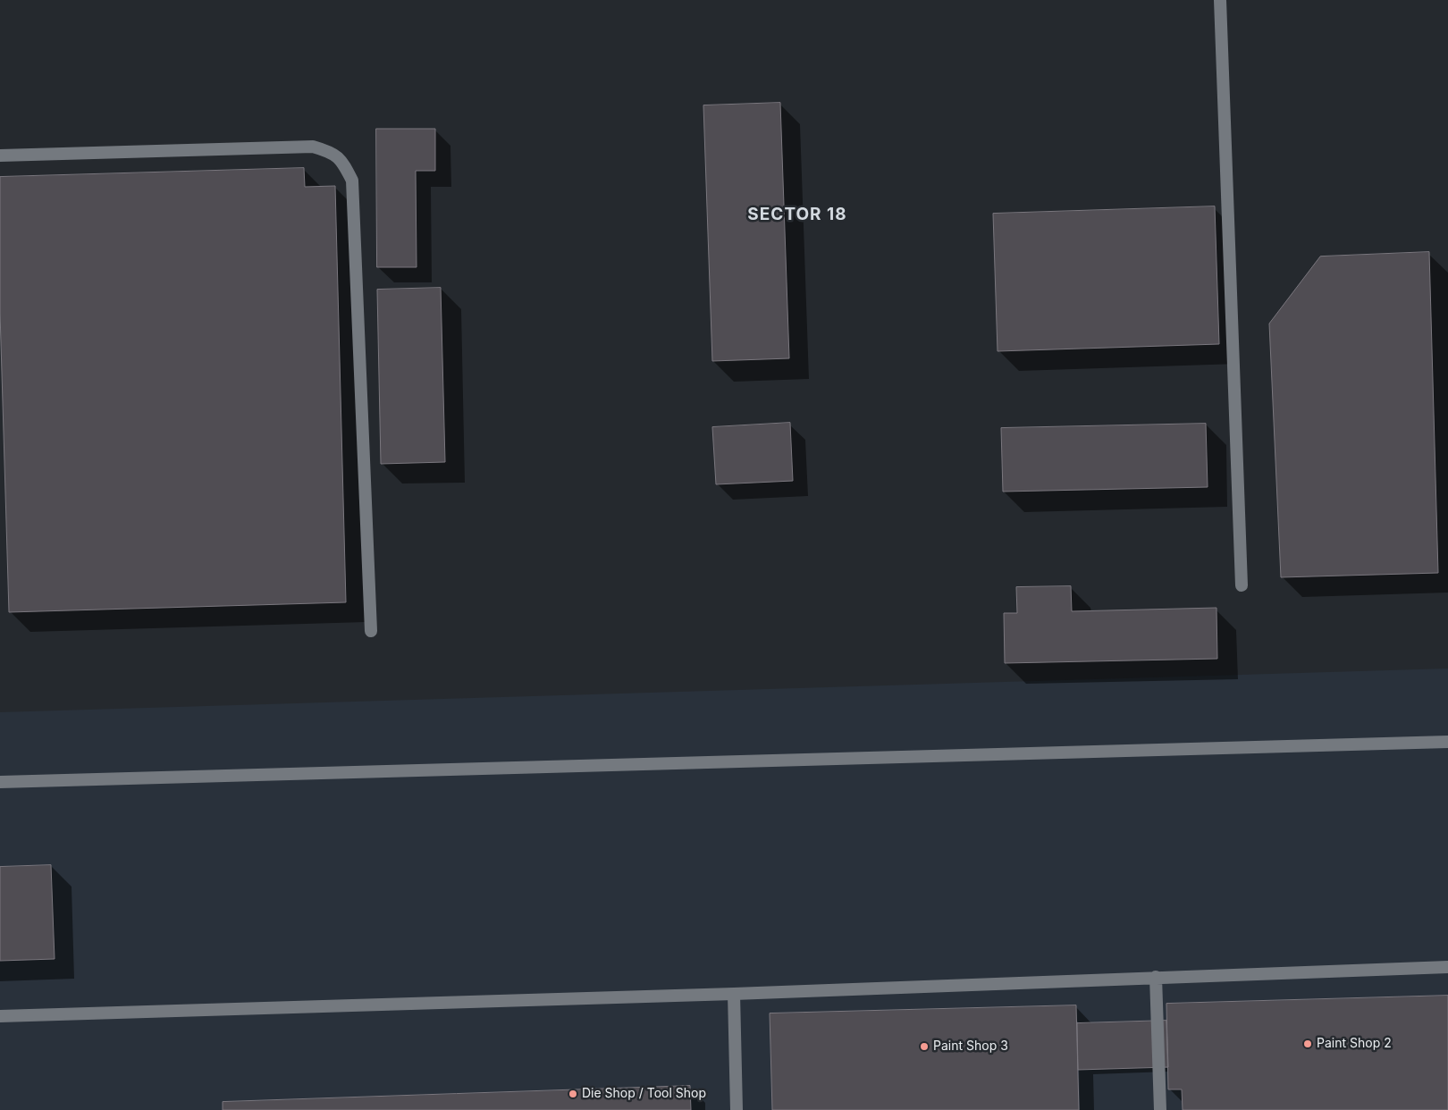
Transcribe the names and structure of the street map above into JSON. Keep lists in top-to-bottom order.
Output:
{
  "districts": ["SECTOR 18"],
  "places": ["Paint Shop 2", "Paint Shop 3", "Die Shop / Tool Shop"]
}
